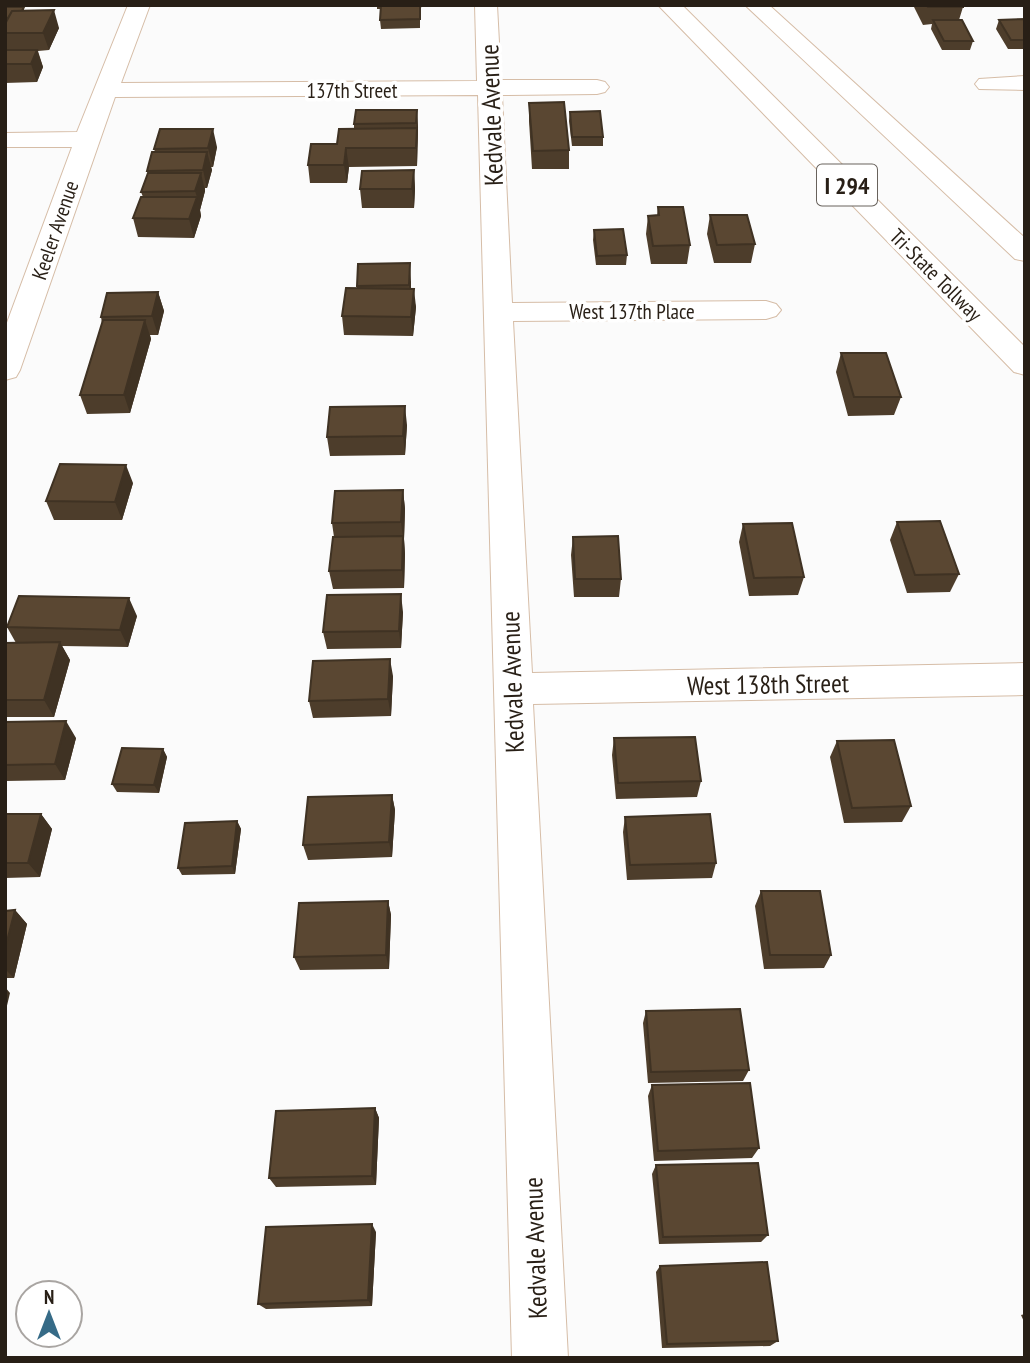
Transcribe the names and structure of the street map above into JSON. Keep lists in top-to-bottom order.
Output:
{
  "streets": {
    "main road": [
      "137th Street",
      "Kedvale Avenue",
      "I 294",
      "Keeler Avenue",
      "Tri-State Tollway",
      "West 137th Place",
      "West 138th Street"
    ]
  },
  "crossings": [
    ["137th Street", "Kedvale Avenue"],
    ["137th Street", "Keeler Avenue"],
    ["Kedvale Avenue", "West 137th Place"],
    ["Kedvale Avenue", "West 138th Street"]
  ],
  "north": "top"
}
